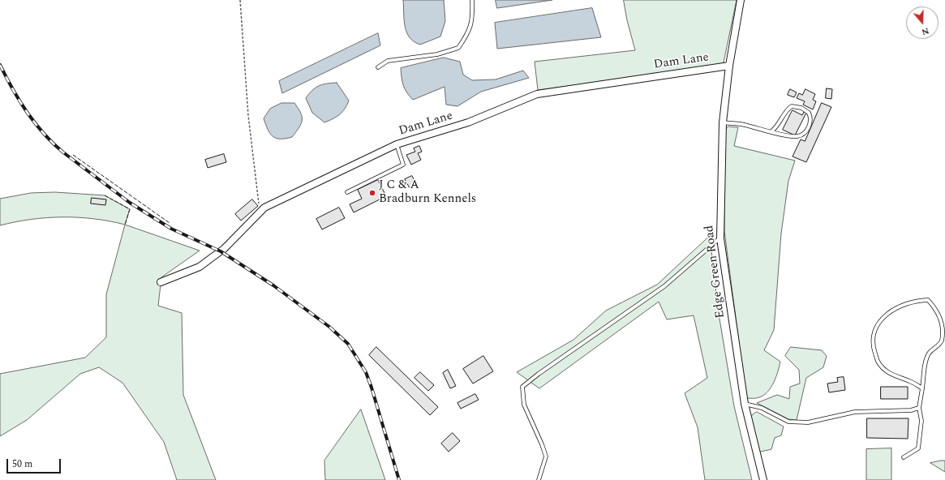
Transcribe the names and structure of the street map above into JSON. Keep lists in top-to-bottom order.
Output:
{
  "streets": {
    "street": ["Dam Lane", "Edge Green Road"]
  },
  "crossings": [
    ["Dam Lane", "Edge Green Road"]
  ],
  "places": ["J C & A Bradburn Kennels"],
  "scale_bar": "50 m",
  "north": "bottom"
}
